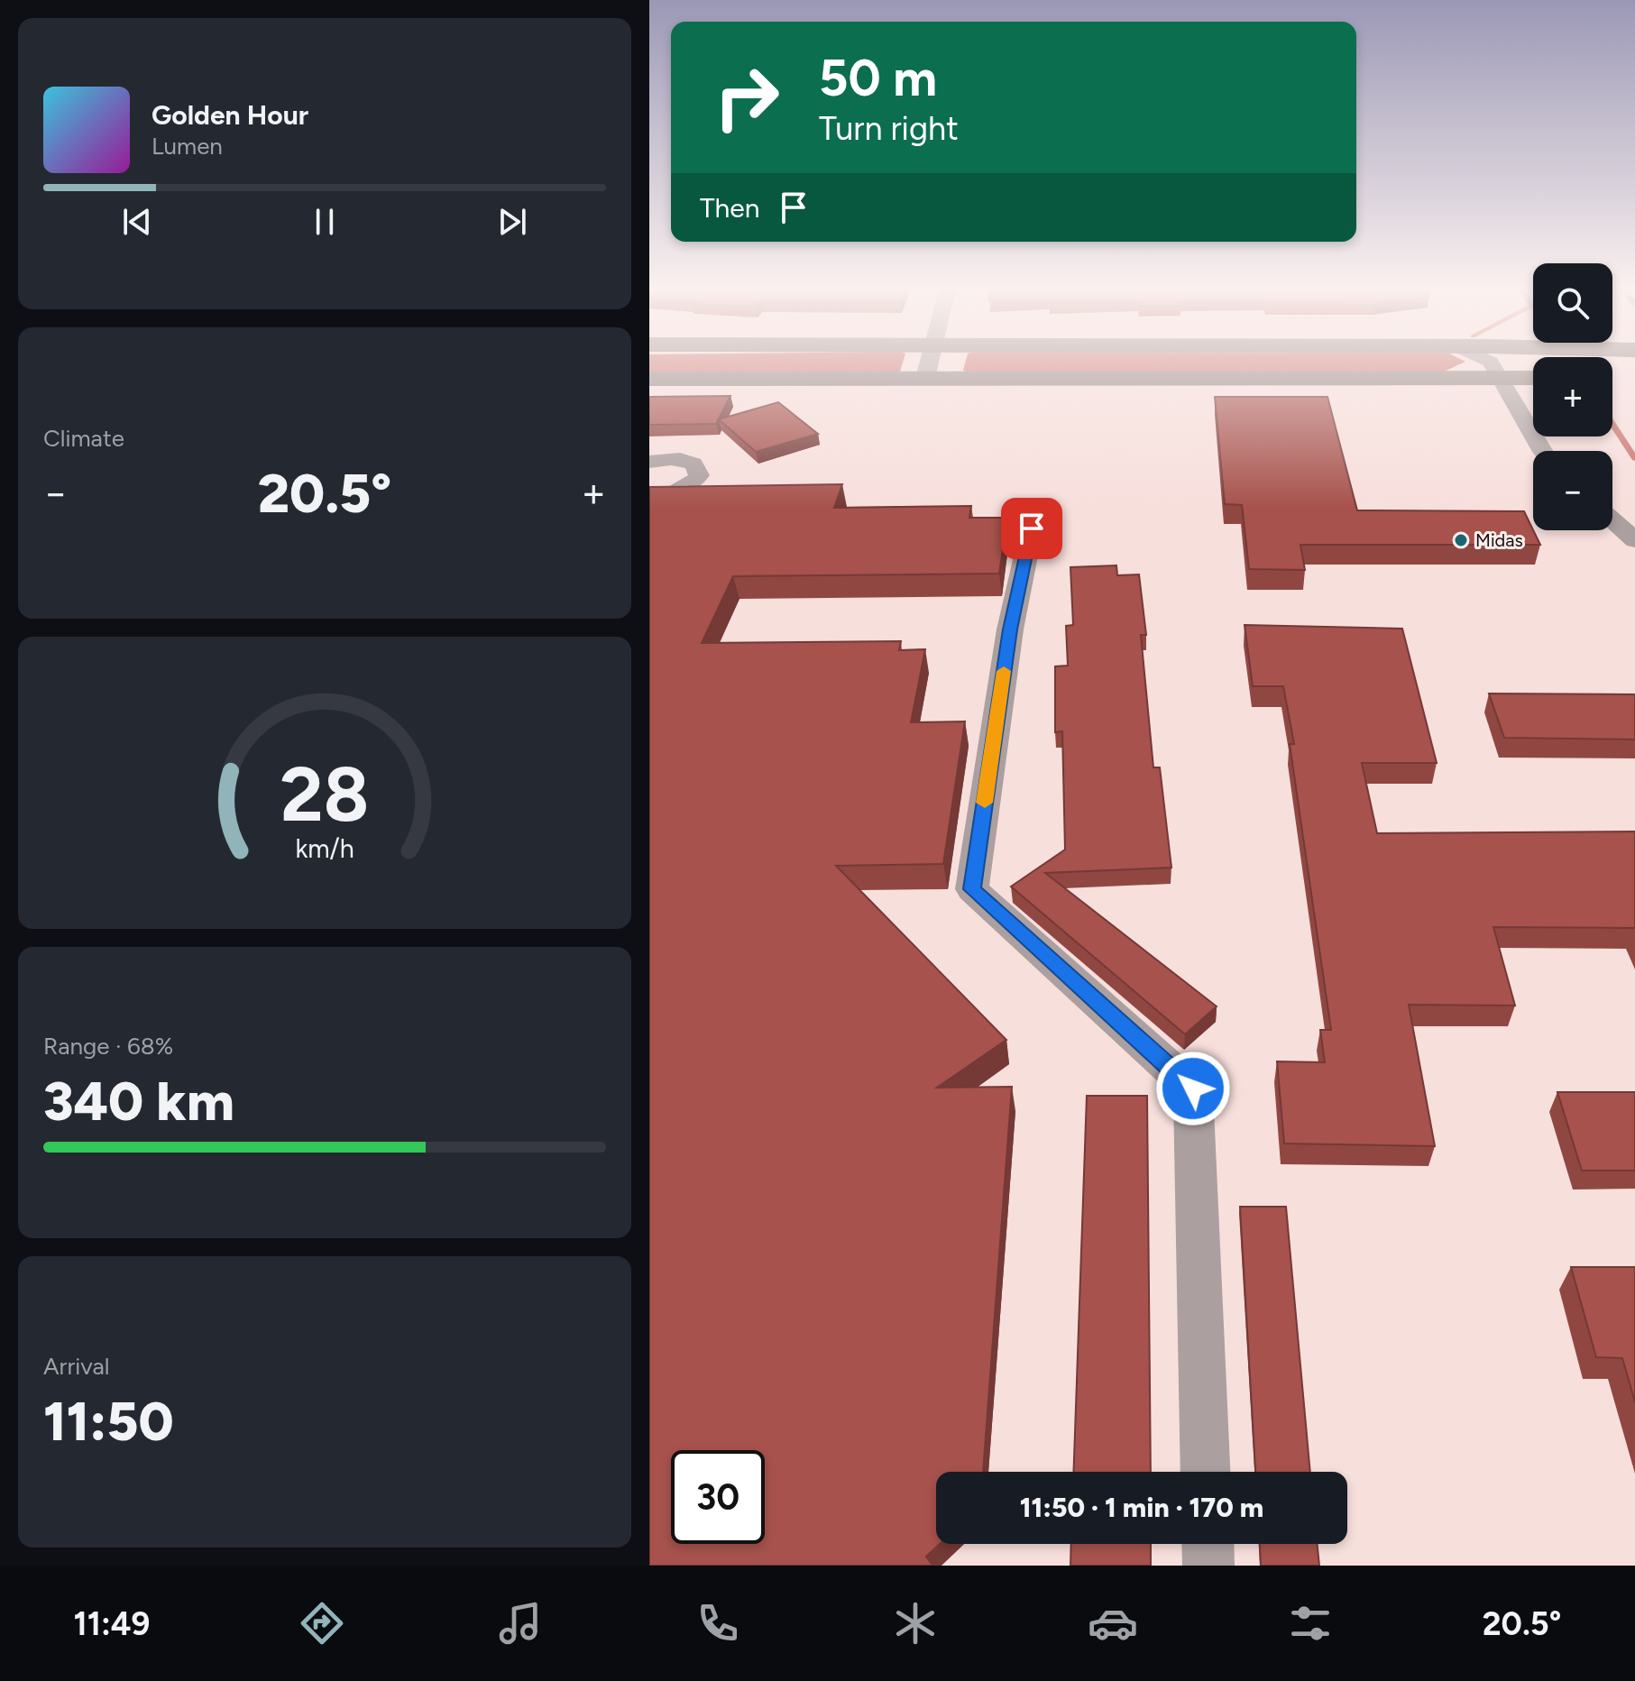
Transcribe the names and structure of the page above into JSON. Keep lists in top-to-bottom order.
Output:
{
  "places": ["Midas"],
  "page": {
    "turn": ["50 m", "Turn right"],
    "song": ["Golden Hour", "Lumen"],
    "then": "Then",
    "map_buttons": ["+", "−"],
    "tile": [
      "Climate",
      ["Range · 68%", "340 km"],
      ["Arrival", "11:50"]
    ],
    "heat": ["−", "20.5°", "+"],
    "limit": "30",
    "trip": "11:50 · 1 min · 170 m",
    "tabs": ["11:49", "20.5°"],
    "gauge": ["28", "km/h"]
  }
}
